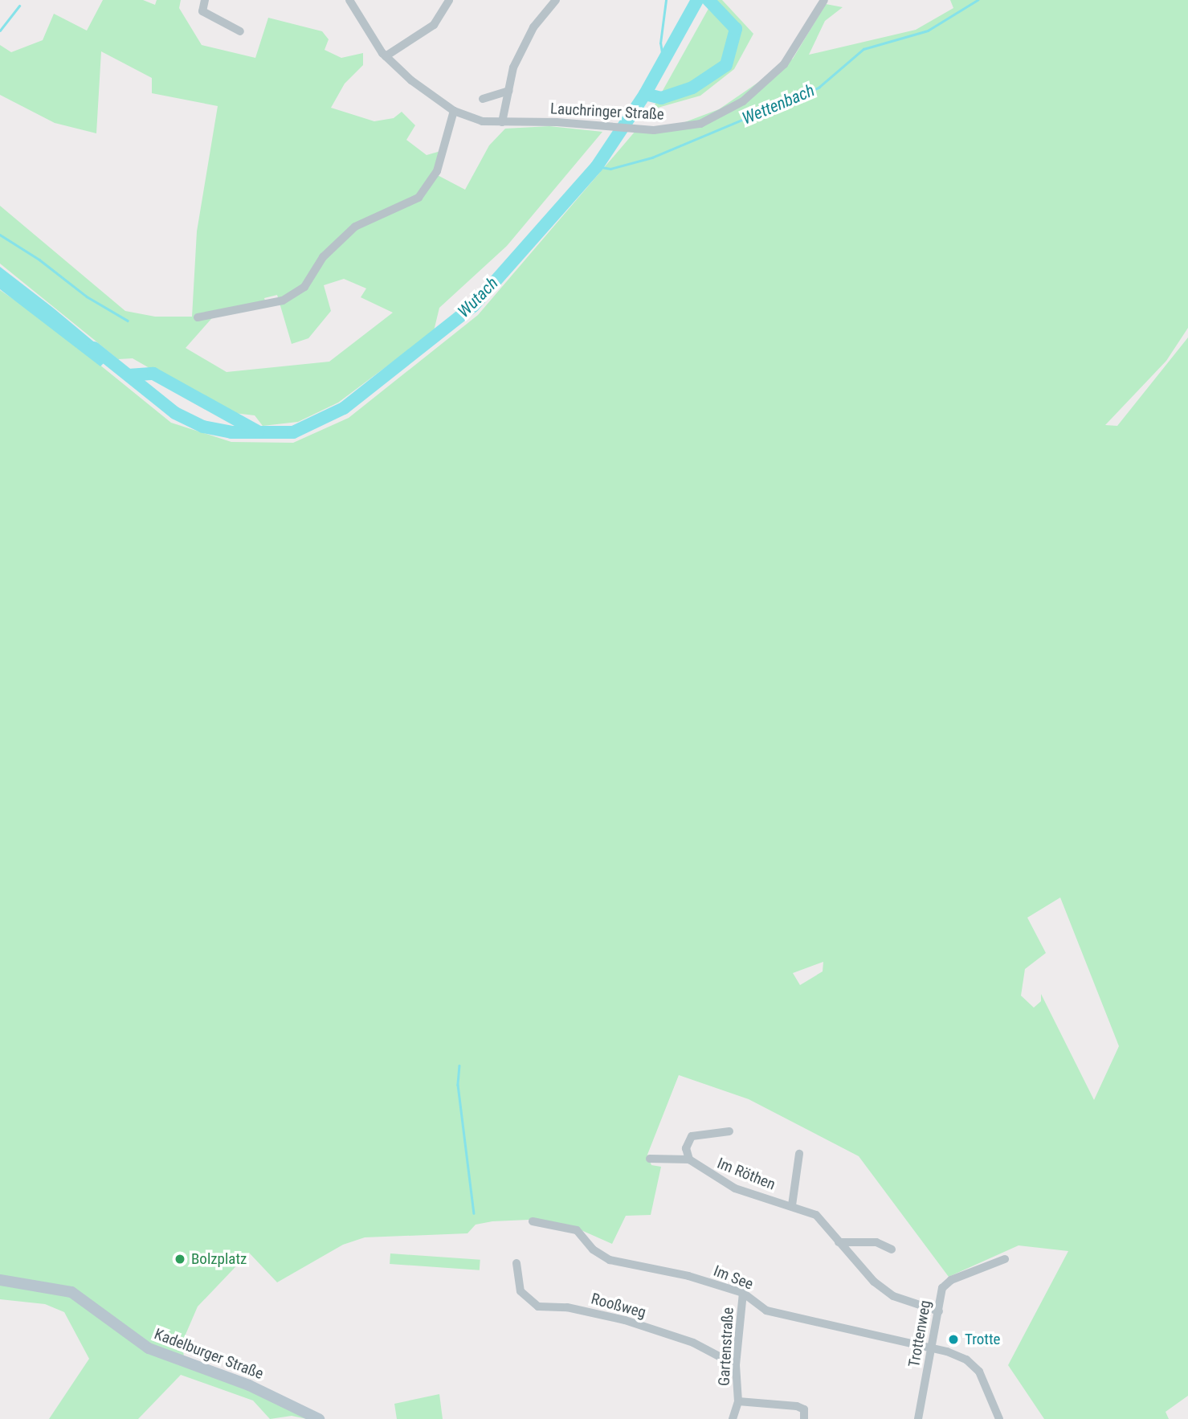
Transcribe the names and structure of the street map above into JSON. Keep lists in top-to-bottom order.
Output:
{
  "streets": {
    "main road": ["Kadelburger Straße"],
    "street": [
      "Lauchringer Straße",
      "Im Röthen",
      "Im See",
      "Rooßweg",
      "Trottenweg",
      "Gartenstraße"
    ]
  },
  "crossings": [
    ["Im Röthen", "Trottenweg"],
    ["Im See", "Trottenweg"],
    ["Im See", "Gartenstraße"],
    ["Rooßweg", "Gartenstraße"]
  ],
  "water": ["Wettenbach", "Wutach"],
  "places": ["Bolzplatz", "Trotte"]
}
